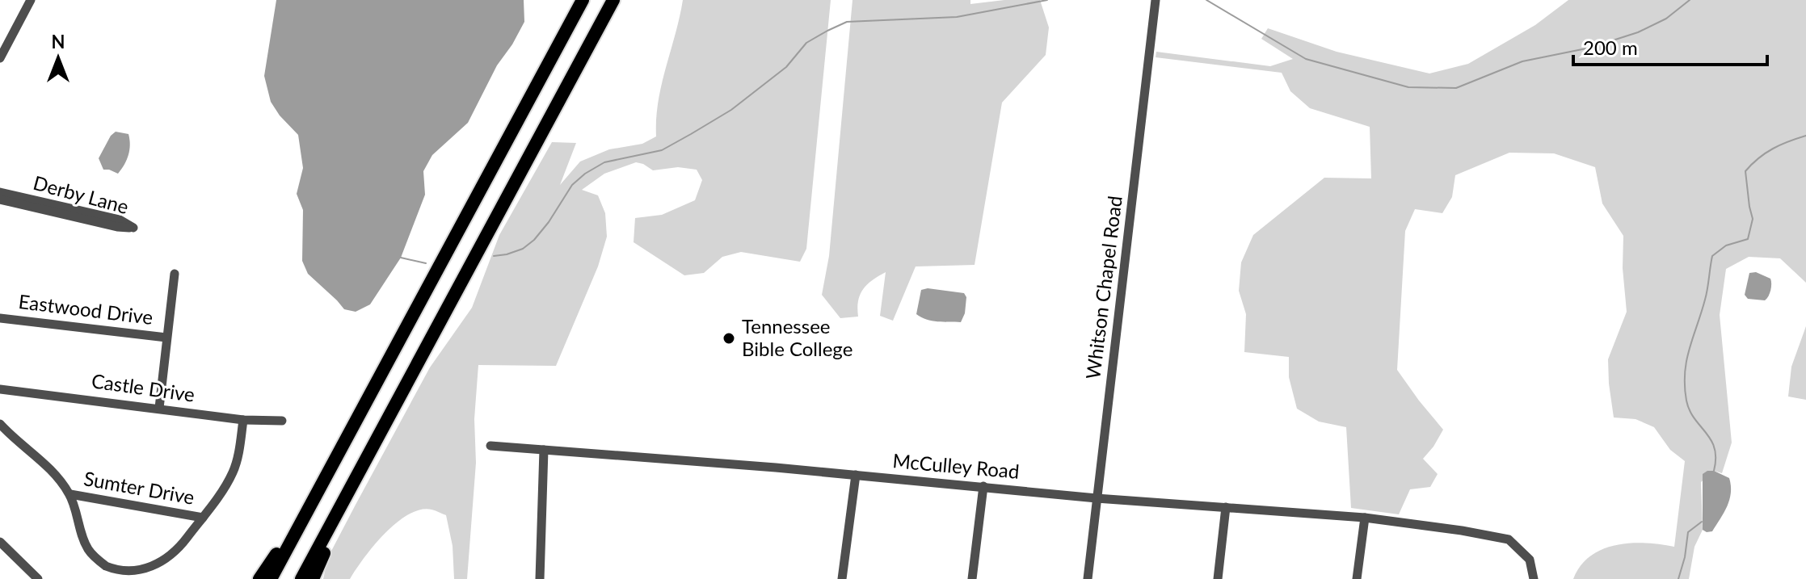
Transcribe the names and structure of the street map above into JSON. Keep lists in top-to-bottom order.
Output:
{
  "streets": {
    "street": [
      "Derby Lane",
      "Whitson Chapel Road",
      "Eastwood Drive",
      "Castle Drive",
      "McCulley Road",
      "Sumter Drive"
    ]
  },
  "crossings": [
    ["Whitson Chapel Road", "McCulley Road"]
  ],
  "places": ["Tennessee Bible College"],
  "scale_bar": "200 m",
  "north": "top"
}
